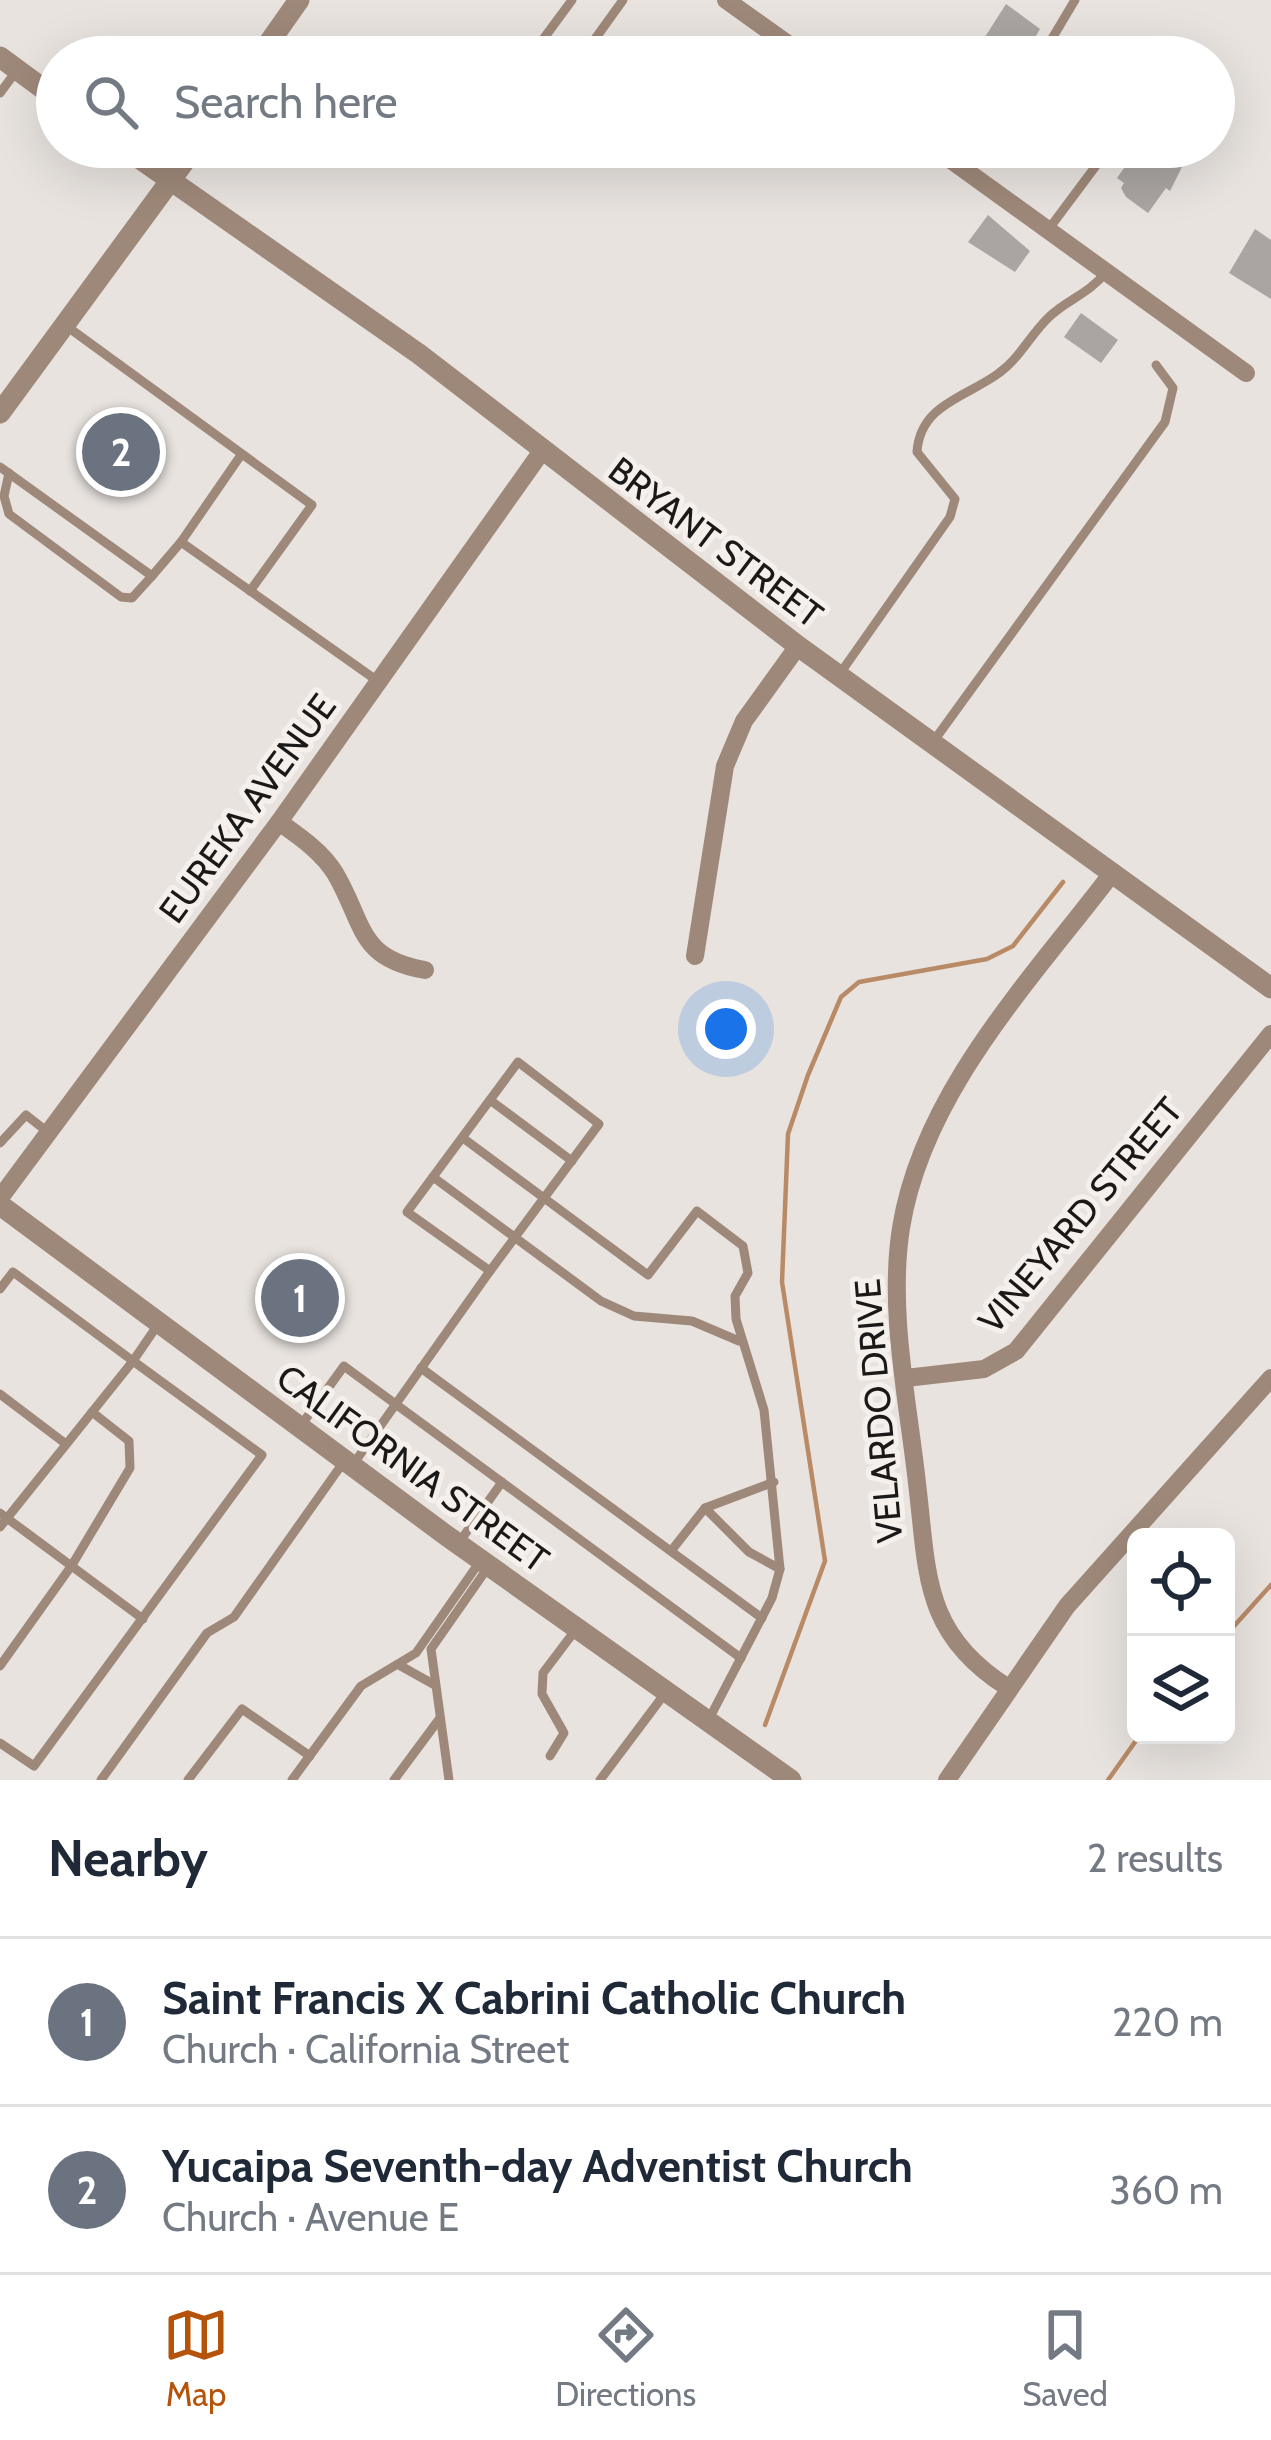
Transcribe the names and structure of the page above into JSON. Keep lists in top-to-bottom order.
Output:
{
  "streets": {
    "street": [
      "BRYANT STREET",
      "EUREKA AVENUE",
      "VINEYARD STREET",
      "VELARDO DRIVE",
      "CALIFORNIA STREET"
    ]
  },
  "crossings": [
    ["BRYANT STREET", "EUREKA AVENUE"],
    ["BRYANT STREET", "VELARDO DRIVE"],
    ["EUREKA AVENUE", "CALIFORNIA STREET"],
    ["VINEYARD STREET", "VELARDO DRIVE"]
  ],
  "page": {
    "search": "Search here",
    "pins": ["2", "1"],
    "heading": ["Nearby", "2 results"],
    "list": [
      {
        "mark": "1",
        "name": "Saint Francis X Cabrini Catholic Church",
        "note": "Church · California Street",
        "value": "220 m"
      },
      {
        "mark": "2",
        "name": "Yucaipa Seventh-day Adventist Church",
        "note": "Church · Avenue E",
        "value": "360 m"
      }
    ],
    "nav": ["Map", "Directions", "Saved"]
  }
}
